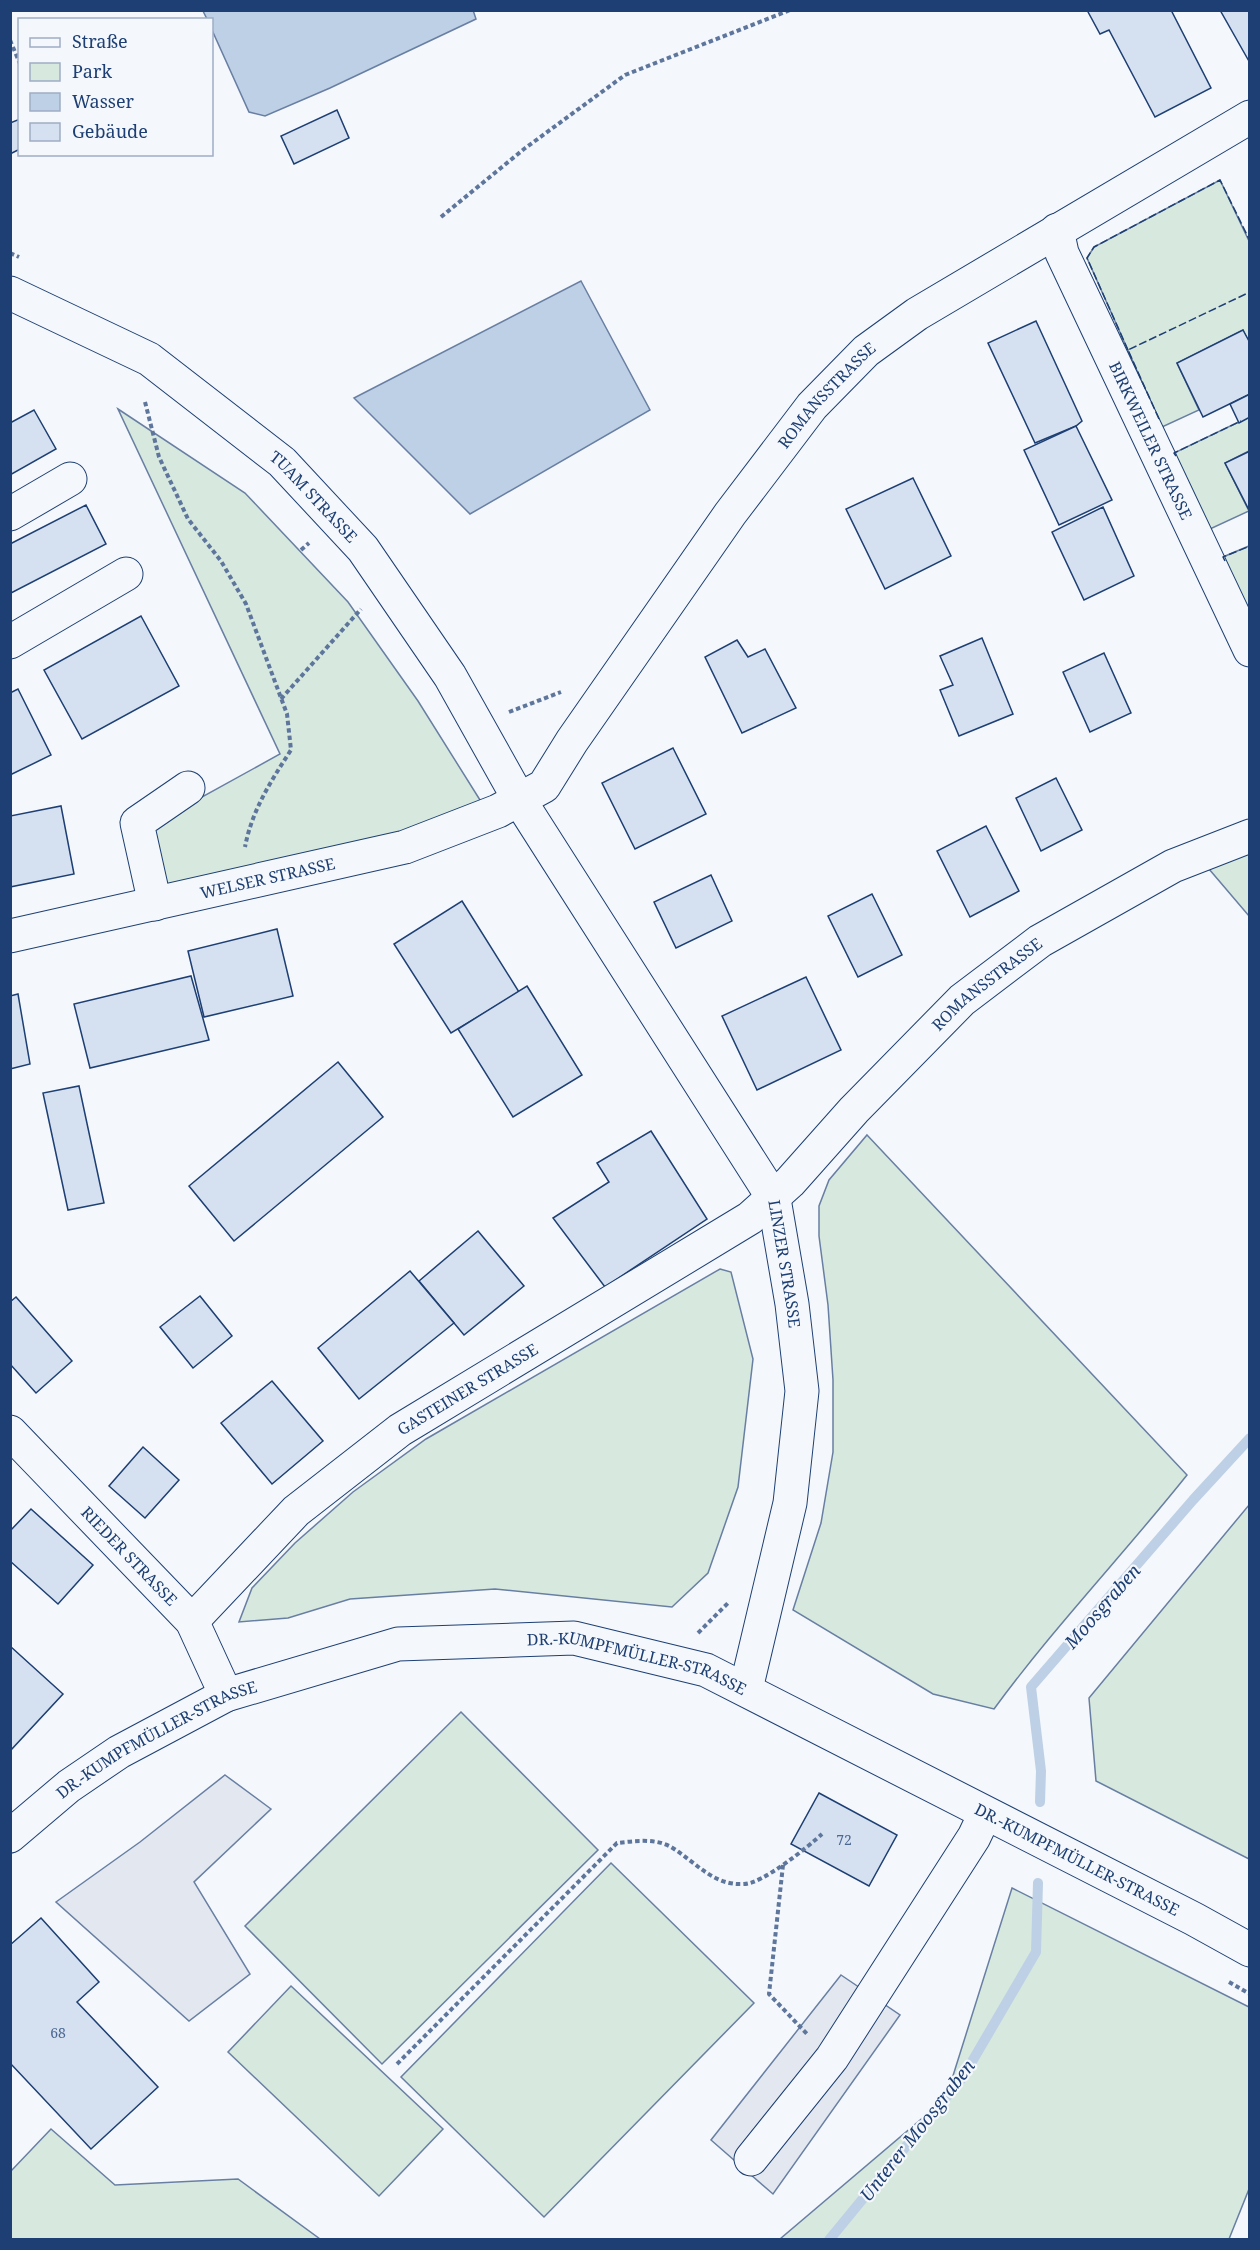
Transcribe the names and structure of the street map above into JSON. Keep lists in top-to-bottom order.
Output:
{
  "streets": {
    "street": [
      "ROMANSSTRASSE",
      "BIRKWEILER STRASSE",
      "TUAM STRASSE",
      "WELSER STRASSE",
      "LINZER STRASSE",
      "GASTEINER STRASSE",
      "RIEDER STRASSE",
      "DR.-KUMPFMÜLLER-STRASSE"
    ]
  },
  "crossings": [
    ["ROMANSSTRASSE", "BIRKWEILER STRASSE"],
    ["ROMANSSTRASSE", "TUAM STRASSE"],
    ["ROMANSSTRASSE", "WELSER STRASSE"],
    ["ROMANSSTRASSE", "LINZER STRASSE"],
    ["ROMANSSTRASSE", "GASTEINER STRASSE"],
    ["TUAM STRASSE", "WELSER STRASSE"],
    ["TUAM STRASSE", "LINZER STRASSE"],
    ["WELSER STRASSE", "LINZER STRASSE"],
    ["LINZER STRASSE", "GASTEINER STRASSE"],
    ["LINZER STRASSE", "DR.-KUMPFMÜLLER-STRASSE"],
    ["GASTEINER STRASSE", "RIEDER STRASSE"],
    ["RIEDER STRASSE", "DR.-KUMPFMÜLLER-STRASSE"]
  ],
  "water": ["Moosgraben", "Unterer Moosgraben"],
  "house_numbers": ["72", "68"],
  "legend": [
    "Straße",
    "Park",
    "Wasser",
    "Gebäude"
  ]
}
